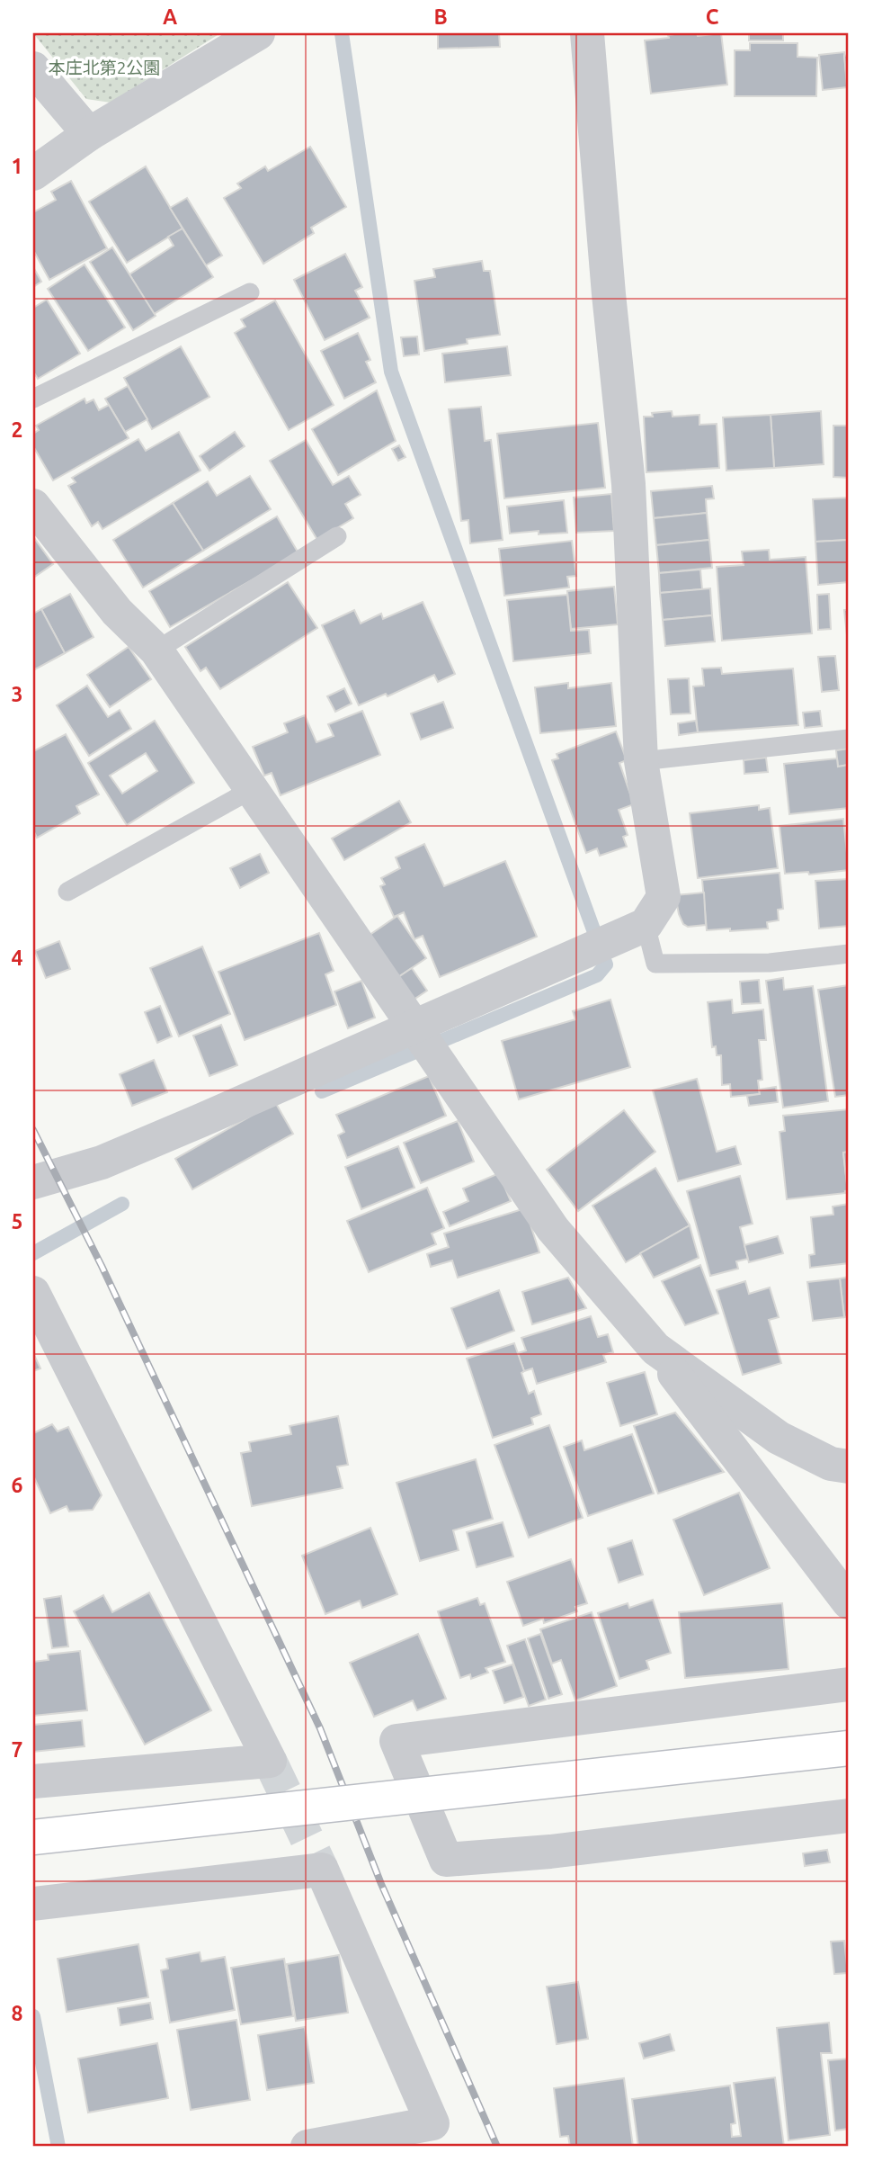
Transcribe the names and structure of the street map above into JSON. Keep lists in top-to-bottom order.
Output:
{
  "parks": ["本庄北第2公園"],
  "grid": {
    "columns": ["A", "B", "C"],
    "rows": [
      "1",
      "2",
      "3",
      "4",
      "5",
      "6",
      "7",
      "8"
    ]
  }
}
